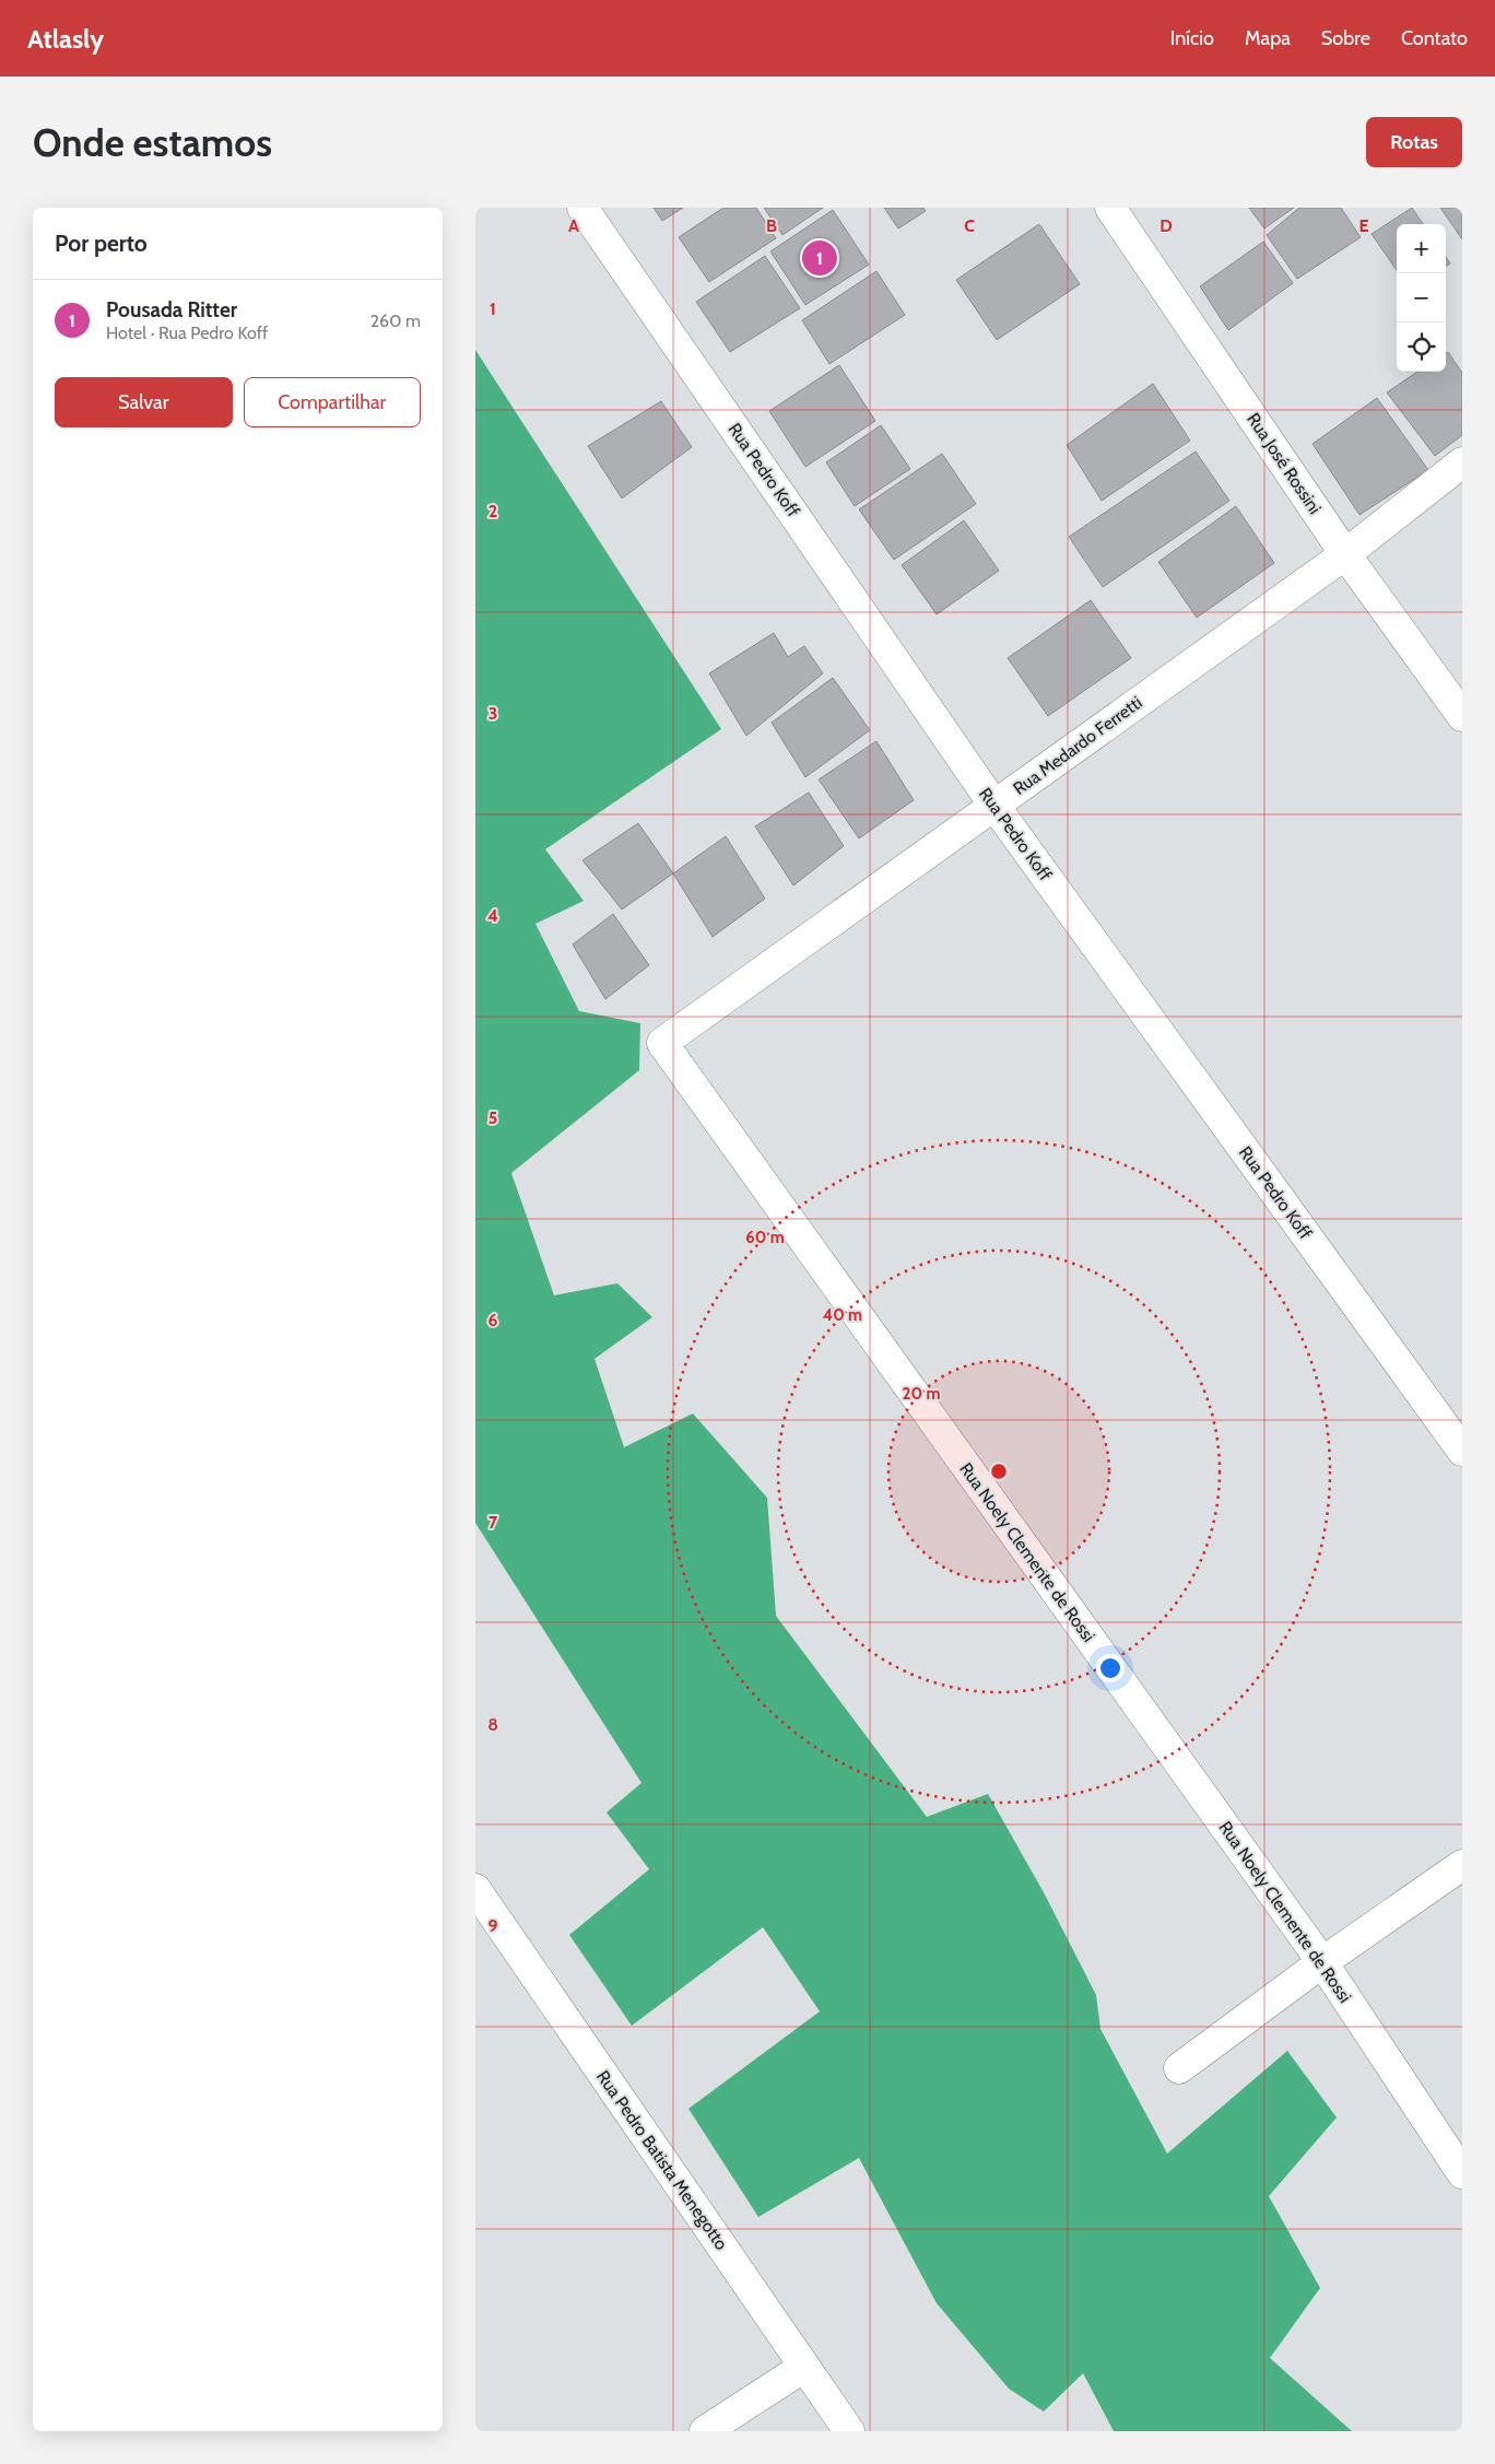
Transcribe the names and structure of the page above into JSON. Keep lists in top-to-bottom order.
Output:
{
  "streets": {
    "street": [
      "Rua José Rossini",
      "Rua Pedro Koff",
      "Rua Medardo Ferretti",
      "Rua Noely Clemente de Rossi",
      "Rua Pedro Batista Menegotto"
    ]
  },
  "crossings": [
    ["Rua José Rossini", "Rua Medardo Ferretti"],
    ["Rua Pedro Koff", "Rua Medardo Ferretti"],
    ["Rua Medardo Ferretti", "Rua Noely Clemente de Rossi"]
  ],
  "page": {
    "header": "Atlasly",
    "nav": [
      "Início",
      "Mapa",
      "Sobre",
      "Contato"
    ],
    "buttons": [
      "Rotas",
      ["Salvar", "Compartilhar"]
    ],
    "title": "Onde estamos",
    "heading": "Por perto",
    "map_buttons": ["+", "−"],
    "pins": "1",
    "list": [
      {
        "mark": "1",
        "name": "Pousada Ritter",
        "note": "Hotel · Rua Pedro Koff",
        "value": "260 m"
      }
    ]
  },
  "grid": {
    "columns": [
      "A",
      "B",
      "C",
      "D",
      "E"
    ],
    "rows": [
      "1",
      "2",
      "3",
      "4",
      "5",
      "6",
      "7",
      "8",
      "9"
    ]
  },
  "rings": ["60 m", "40 m", "20 m"]
}
